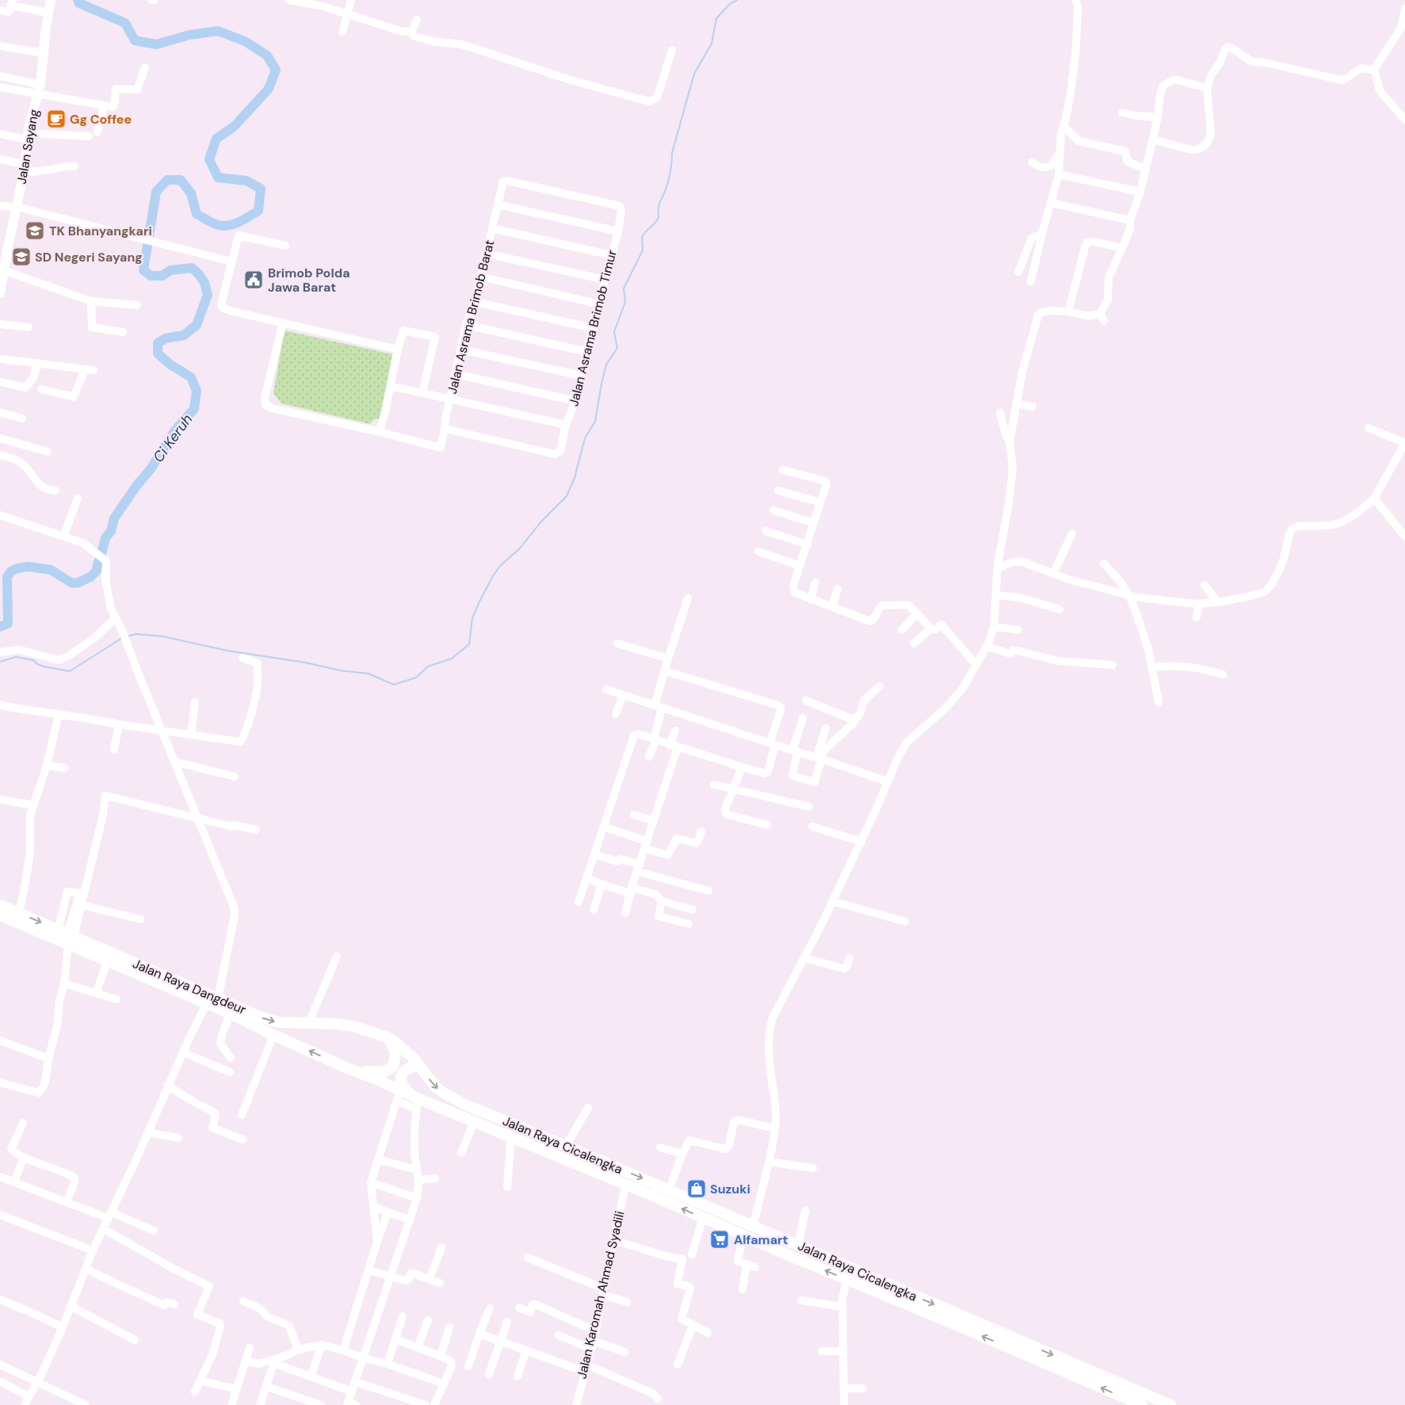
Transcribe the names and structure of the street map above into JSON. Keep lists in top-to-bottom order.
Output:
{
  "streets": {
    "highway": ["Jalan Raya Dangdeur", "Jalan Raya Cicalengka"],
    "main road": ["Jalan Sayang"],
    "street": ["Jalan Asrama Brimob Barat", "Jalan Asrama Brimob Timur", "Jalan Karomah Ahmad Syadili"]
  },
  "crossings": [
    ["Jalan Asrama Brimob Barat", "Jalan Asrama Brimob Timur"],
    ["Jalan Raya Dangdeur", "Jalan Raya Cicalengka"],
    ["Jalan Raya Cicalengka", "Jalan Karomah Ahmad Syadili"]
  ],
  "water": ["Ci Keruh"],
  "places": {
    "cafe": ["Gg Coffee"],
    "school or university": ["TK Bhanyangkari", "SD Negeri Sayang"],
    "public building": ["Brimob Polda Jawa Barat"],
    "shop": ["Suzuki"],
    "supermarket": ["Alfamart"]
  }
}
